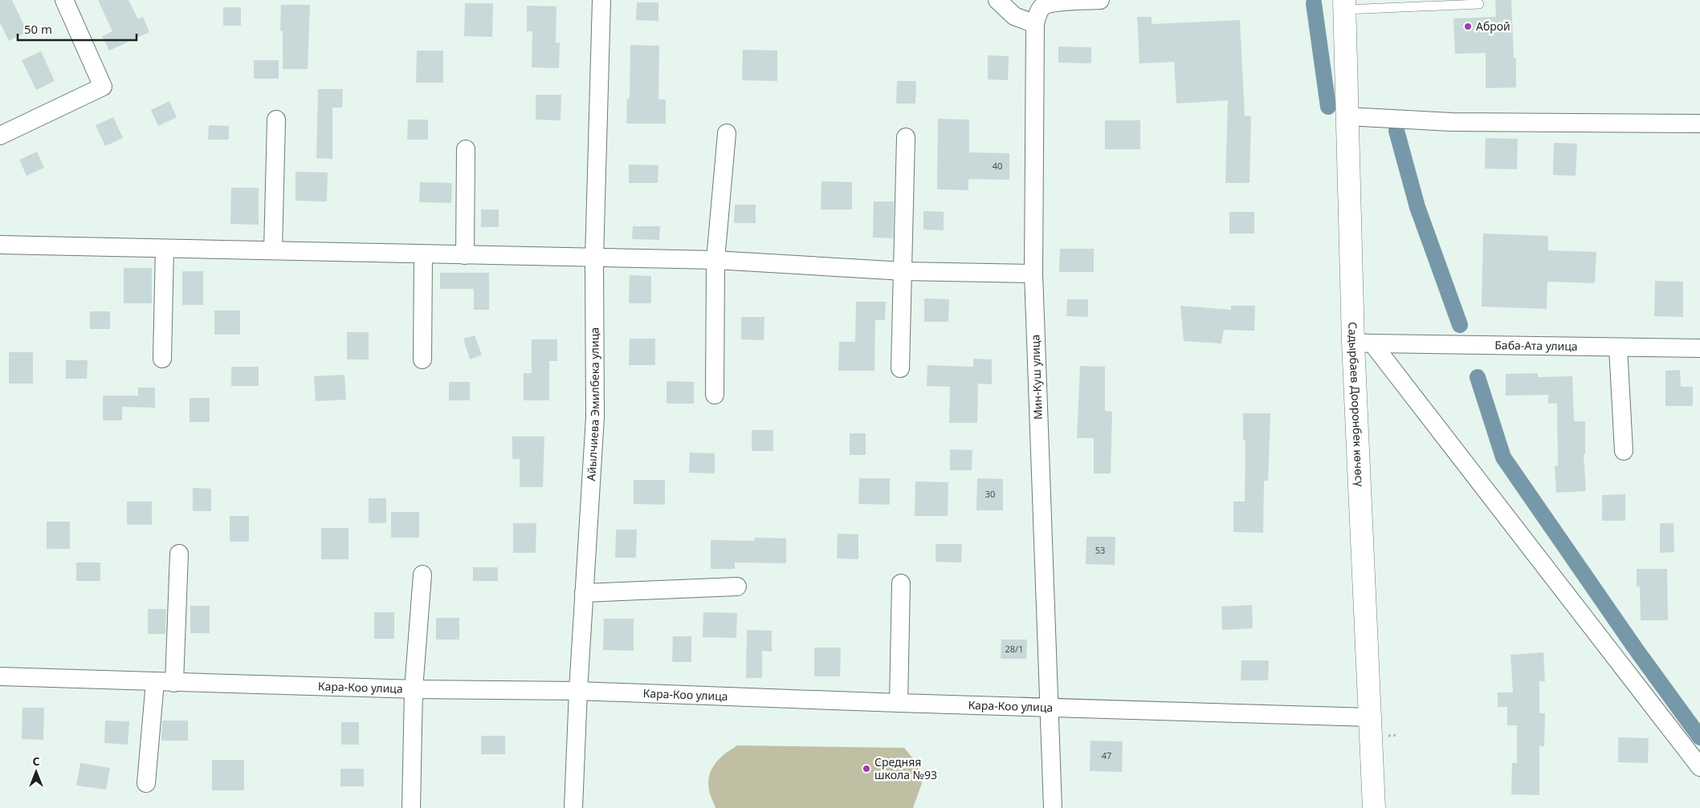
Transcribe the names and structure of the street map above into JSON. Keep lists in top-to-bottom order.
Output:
{
  "streets": {
    "main road": ["Садырбаев Дооронбек көчөсү"],
    "street": [
      "Баба-Ата улица",
      "Мин-Куш улица",
      "Айылчиева Эмилбека улица",
      "Кара-Коо улица"
    ]
  },
  "crossings": [
    ["Баба-Ата улица", "Садырбаев Дооронбек көчөсү"],
    ["Мин-Куш улица", "Кара-Коо улица"],
    ["Айылчиева Эмилбека улица", "Кара-Коо улица"],
    ["Садырбаев Дооронбек көчөсү", "Кара-Коо улица"]
  ],
  "places": ["Аброй", "Средняя школа №93"],
  "house_numbers": [
    "40",
    "30",
    "53",
    "28/1",
    "47"
  ],
  "scale_bar": "50 m",
  "north": "top"
}
